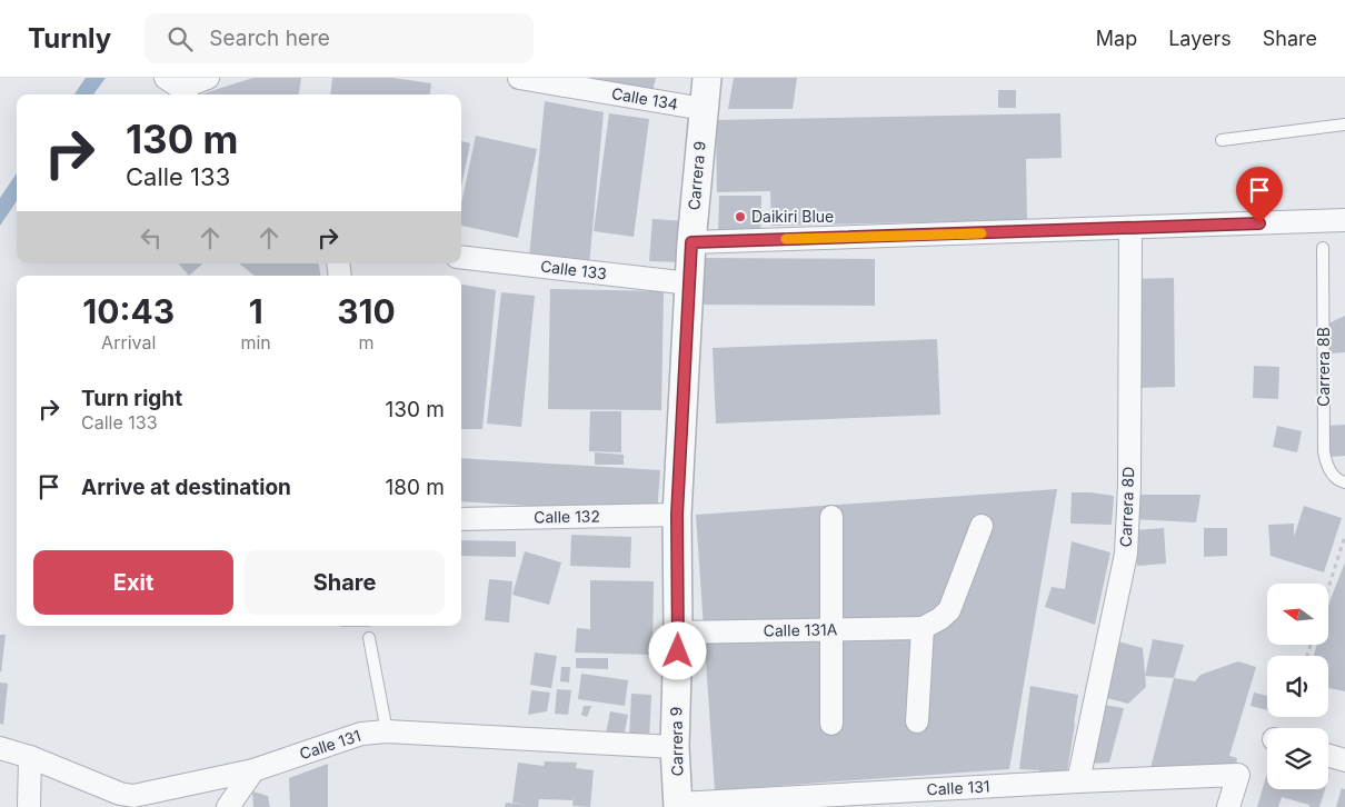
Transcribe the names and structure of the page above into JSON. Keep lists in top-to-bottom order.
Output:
{
  "streets": {
    "street": [
      "Calle 134",
      "Carrera 9",
      "Calle 133",
      "Carrera 8D",
      "Calle 132",
      "Calle 131A",
      "Calle 131"
    ],
    "lane": ["Carrera 8B"]
  },
  "crossings": [
    ["Calle 134", "Carrera 9"],
    ["Carrera 9", "Calle 133"],
    ["Carrera 9", "Calle 132"],
    ["Carrera 9", "Calle 131A"],
    ["Carrera 9", "Calle 131"],
    ["Carrera 8D", "Calle 131"]
  ],
  "places": ["Daikiri Blue"],
  "north": "left",
  "page": {
    "header": "Turnly",
    "search": "Search here",
    "nav": ["Map", "Layers", "Share"],
    "turn": ["130 m", "Calle 133"],
    "eta": [
      "10:43",
      "Arrival",
      "1",
      "min",
      "310",
      "m"
    ],
    "list": [
      {
        "name": "Turn right",
        "note": "Calle 133",
        "value": "130 m"
      },
      {
        "name": "Arrive at destination",
        "value": "180 m"
      }
    ],
    "buttons": ["Exit", "Share"]
  }
}
